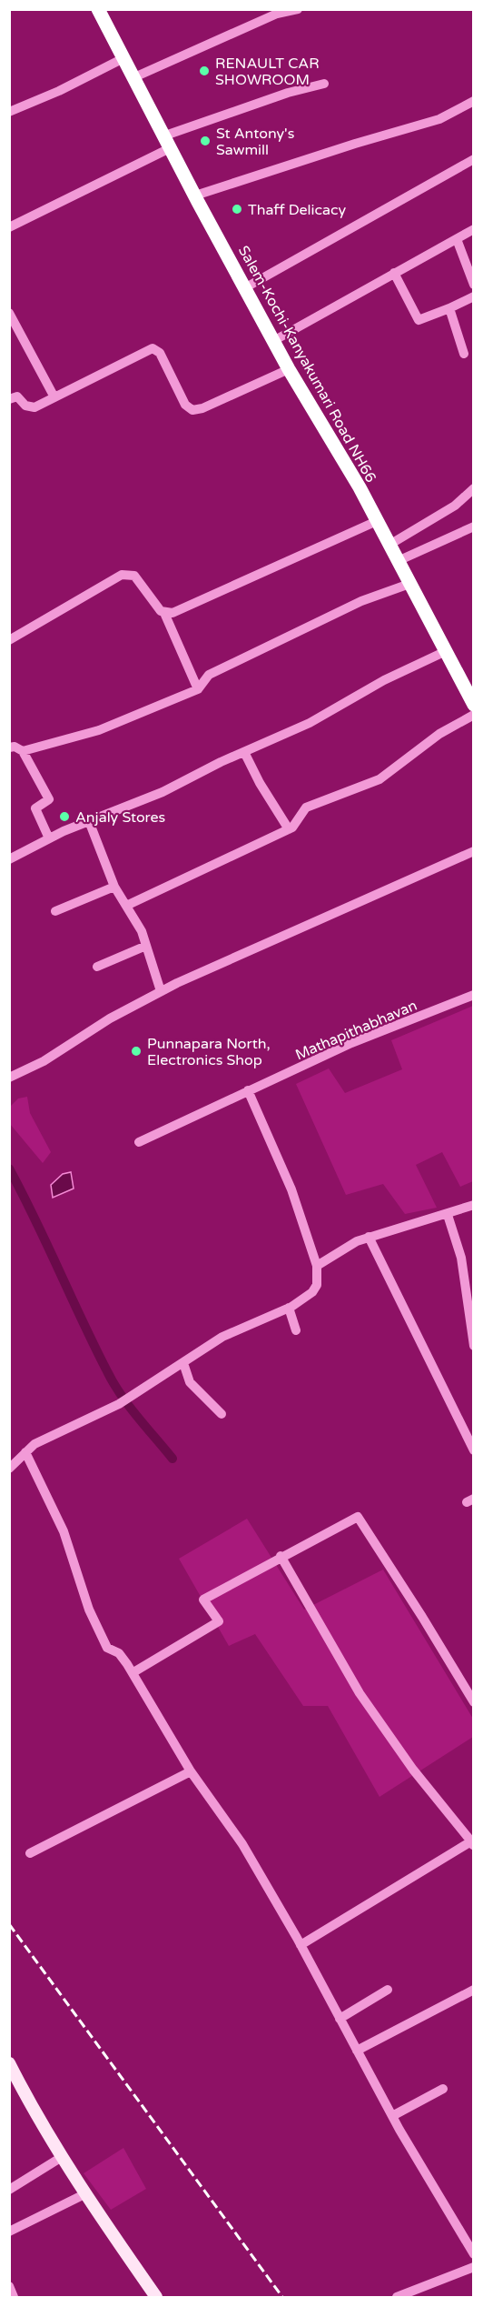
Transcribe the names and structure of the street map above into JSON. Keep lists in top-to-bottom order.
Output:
{
  "streets": {
    "highway": ["Salem-Kochi-Kanyakumari Road NH66"],
    "street": ["Mathapithabhavan"]
  },
  "places": [
    "RENAULT CAR SHOWROOM",
    "St Antony's Sawmill",
    "Thaff Delicacy",
    "Anjaly Stores",
    "Punnapara North, Electronics Shop"
  ]
}
